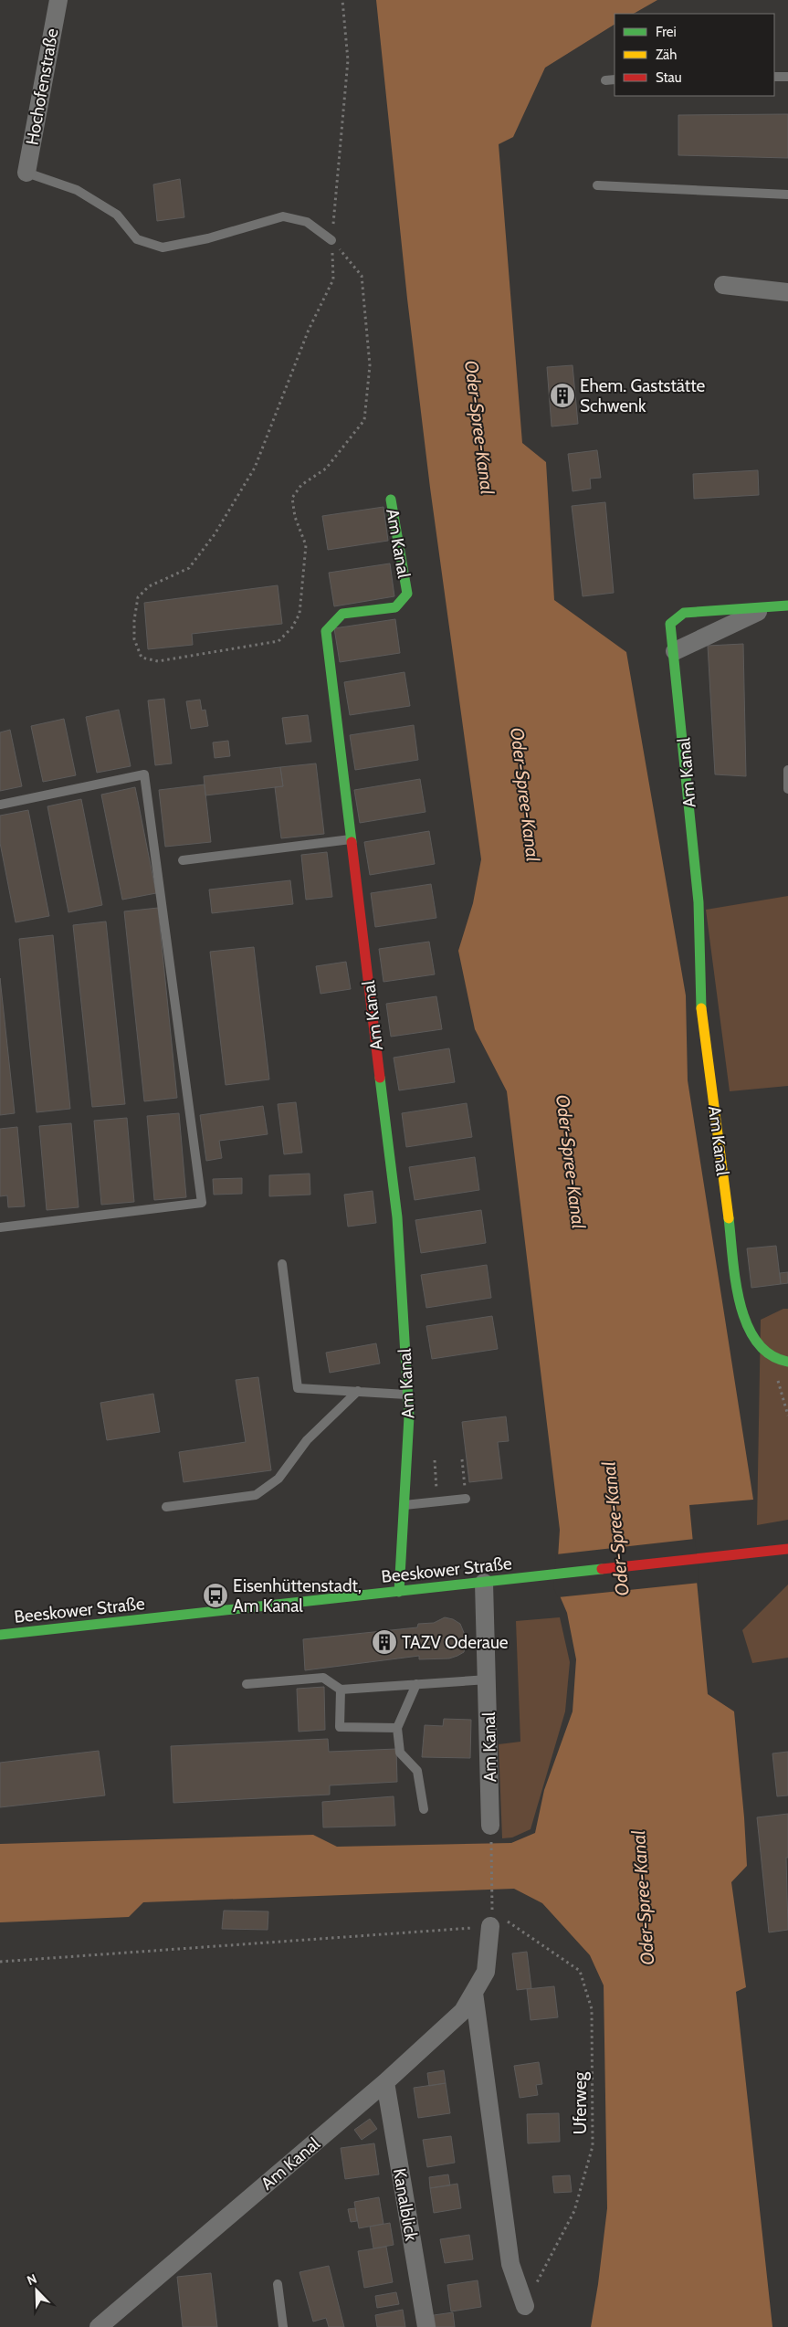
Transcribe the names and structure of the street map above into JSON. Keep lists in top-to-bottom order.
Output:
{
  "streets": {
    "street": [
      "Hochofenstraße",
      "Am Kanal",
      "Beeskower Straße",
      "Kanalblick"
    ],
    "path": ["Uferweg"]
  },
  "crossings": [
    ["Am Kanal", "Beeskower Straße"],
    ["Am Kanal", "Uferweg"],
    ["Am Kanal", "Kanalblick"]
  ],
  "water": ["Oder-Spree-Kanal"],
  "places": {
    "building": ["Ehem. Gaststätte Schwenk", "TAZV Oderaue"],
    "bus stop": ["Eisenhüttenstadt, Am Kanal"]
  },
  "legend": ["Frei", "Zäh", "Stau"],
  "north": "top left"
}
